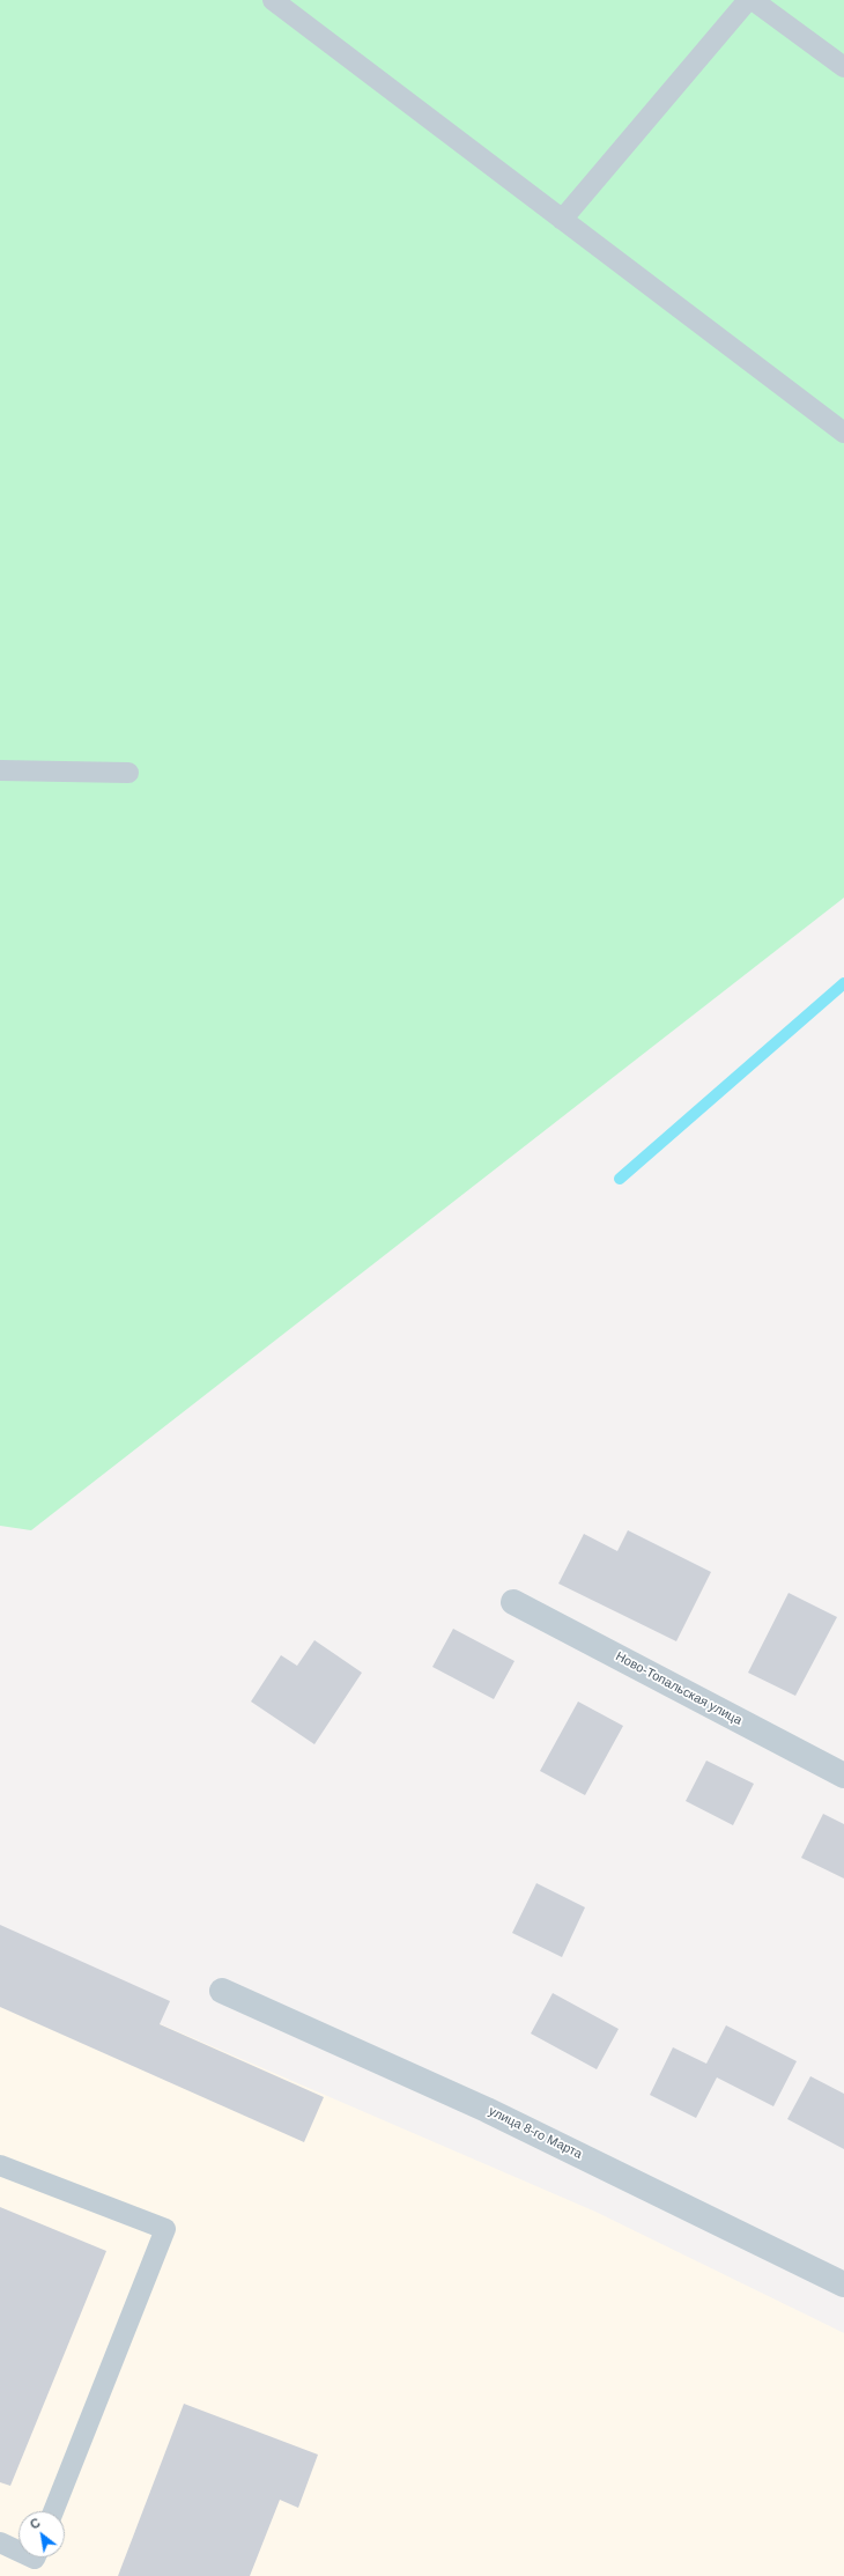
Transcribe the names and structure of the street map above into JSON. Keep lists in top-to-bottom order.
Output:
{
  "streets": {
    "street": ["Ново-Топальская улица", "улица 8-го Марта"]
  },
  "north": "top left"
}
